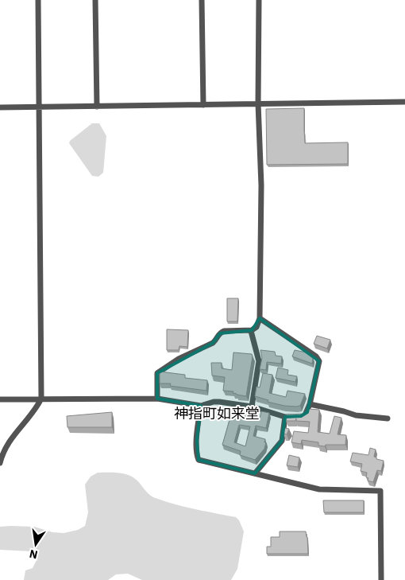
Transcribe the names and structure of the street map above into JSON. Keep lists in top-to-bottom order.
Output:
{
  "districts": ["神指町如来堂"],
  "north": "bottom"
}
